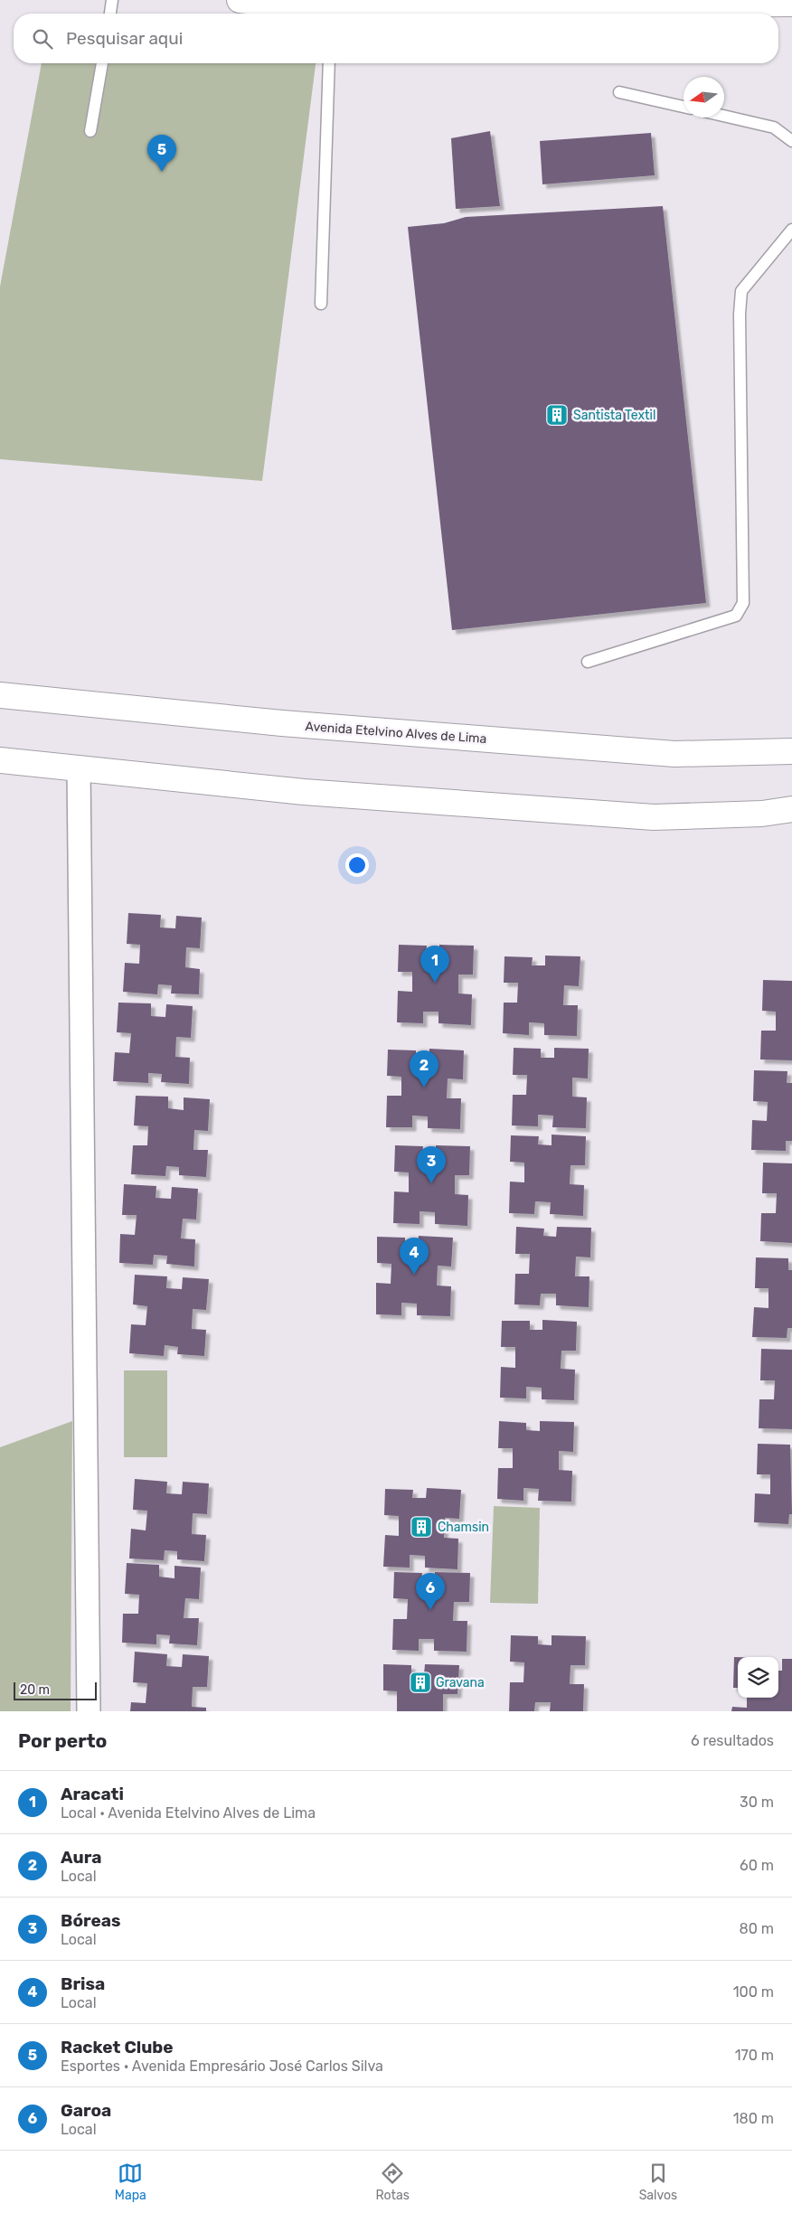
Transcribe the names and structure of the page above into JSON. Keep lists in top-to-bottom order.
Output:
{
  "streets": {
    "main road": ["Avenida Etelvino Alves de Lima"]
  },
  "places": {
    "building": ["Santista Textil", "Chamsin", "Gravana"]
  },
  "scale_bar": "20 m",
  "north": "left",
  "page": {
    "search": "Pesquisar aqui",
    "pins": [
      "5",
      "1",
      "2",
      "3",
      "4",
      "6"
    ],
    "scale": "20 m",
    "heading": ["Por perto", "6 resultados"],
    "list": [
      {
        "mark": "1",
        "name": "Aracati",
        "note": "Local · Avenida Etelvino Alves de Lima",
        "value": "30 m"
      },
      {
        "mark": "2",
        "name": "Aura",
        "note": "Local",
        "value": "60 m"
      },
      {
        "mark": "3",
        "name": "Bóreas",
        "note": "Local",
        "value": "80 m"
      },
      {
        "mark": "4",
        "name": "Brisa",
        "note": "Local",
        "value": "100 m"
      },
      {
        "mark": "5",
        "name": "Racket Clube",
        "note": "Esportes · Avenida Empresário José Carlos Silva",
        "value": "170 m"
      },
      {
        "mark": "6",
        "name": "Garoa",
        "note": "Local",
        "value": "180 m"
      }
    ],
    "nav": ["Mapa", "Rotas", "Salvos"]
  }
}
